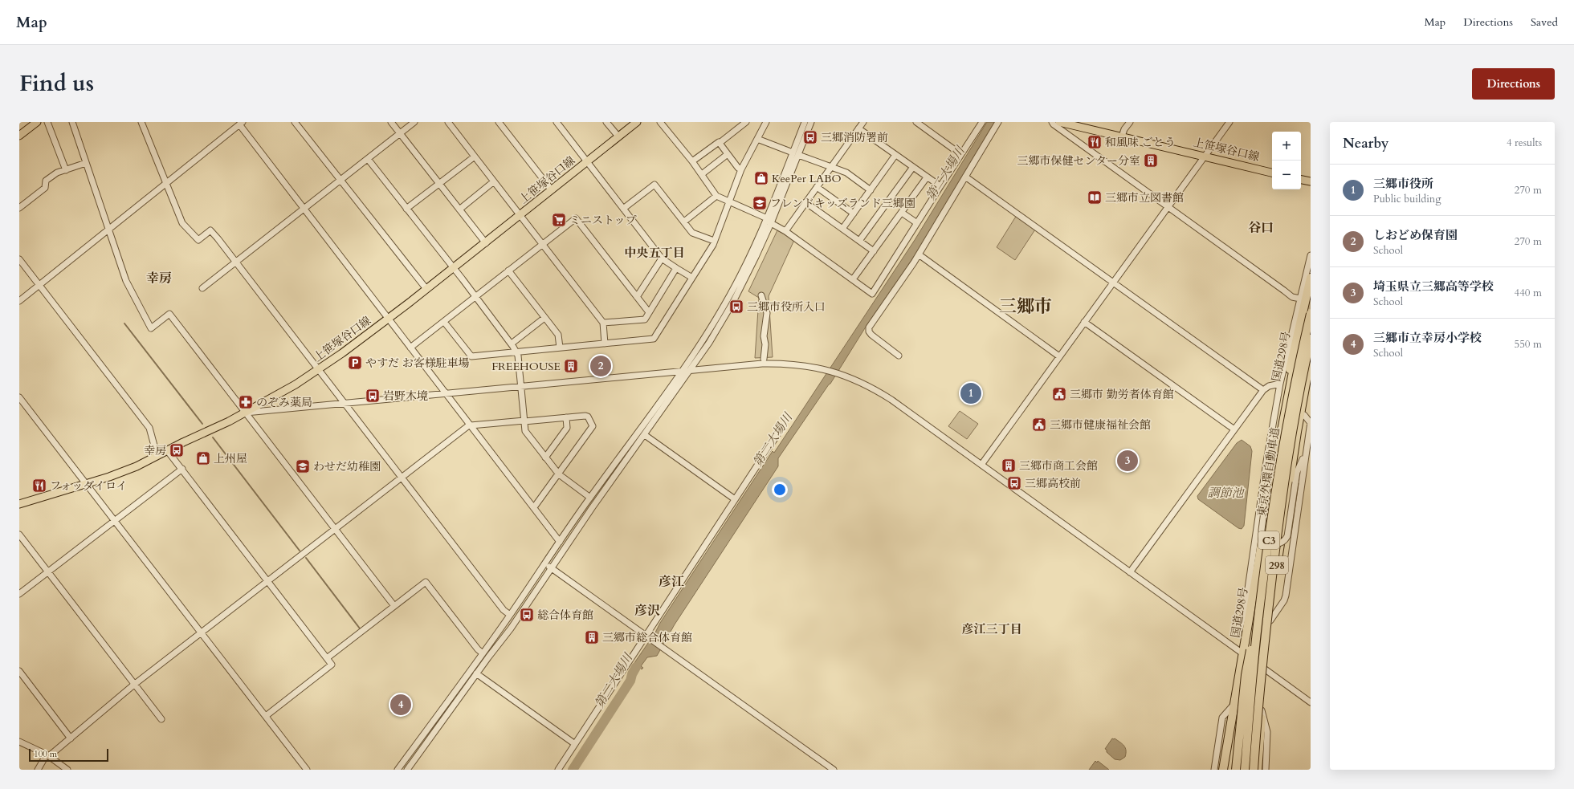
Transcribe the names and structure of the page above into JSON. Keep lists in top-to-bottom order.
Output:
{
  "streets": {
    "highway": [
      "国道298号",
      "東京外環自動車道",
      "C3",
      "298"
    ],
    "main road": ["上笹塚谷口線"]
  },
  "districts": [
    "谷口",
    "中央五丁目",
    "幸房",
    "三郷市",
    "彦江",
    "彦沢",
    "彦江三丁目"
  ],
  "water": ["第二大場川", "調節池"],
  "places": {
    "bus stop": [
      "三郷消防署前",
      "三郷市役所入口",
      "岩野木境",
      "幸房",
      "三郷高校前",
      "総合体育館"
    ],
    "restaurant": ["和風味 ごとう", "フォッダイロイ"],
    "building": [
      "三郷市保健センター分室",
      "FREEHOUSE",
      "三郷市商工会館",
      "三郷市総合体育館"
    ],
    "shop": ["KeePer LABO", "上州屋"],
    "library": ["三郷市立図書館"],
    "school or university": ["フレンドキッズランド三郷園", "わせだ幼稚園"],
    "supermarket": ["ミニストップ"],
    "parking": ["やすだ お客様駐車場"],
    "public building": ["三郷市 勤労者体育館", "三郷市健康福祉会館"],
    "pharmacy": ["のぞみ薬局"]
  },
  "scale_bar": "100 m",
  "page": {
    "header": "Map",
    "nav": ["Map", "Directions", "Saved"],
    "title": "Find us",
    "buttons": "Directions",
    "heading": ["Nearby", "4 results"],
    "map_buttons": ["+", "−"],
    "list": [
      {
        "mark": "1",
        "name": "三郷市役所",
        "note": "Public building",
        "value": "270 m"
      },
      {
        "mark": "2",
        "name": "しおどめ保育園",
        "note": "School",
        "value": "270 m"
      },
      {
        "mark": "3",
        "name": "埼玉県立三郷高等学校",
        "note": "School",
        "value": "440 m"
      },
      {
        "mark": "4",
        "name": "三郷市立幸房小学校",
        "note": "School",
        "value": "550 m"
      }
    ],
    "pins": [
      "2",
      "1",
      "3",
      "4"
    ],
    "scale": "100 m"
  }
}
